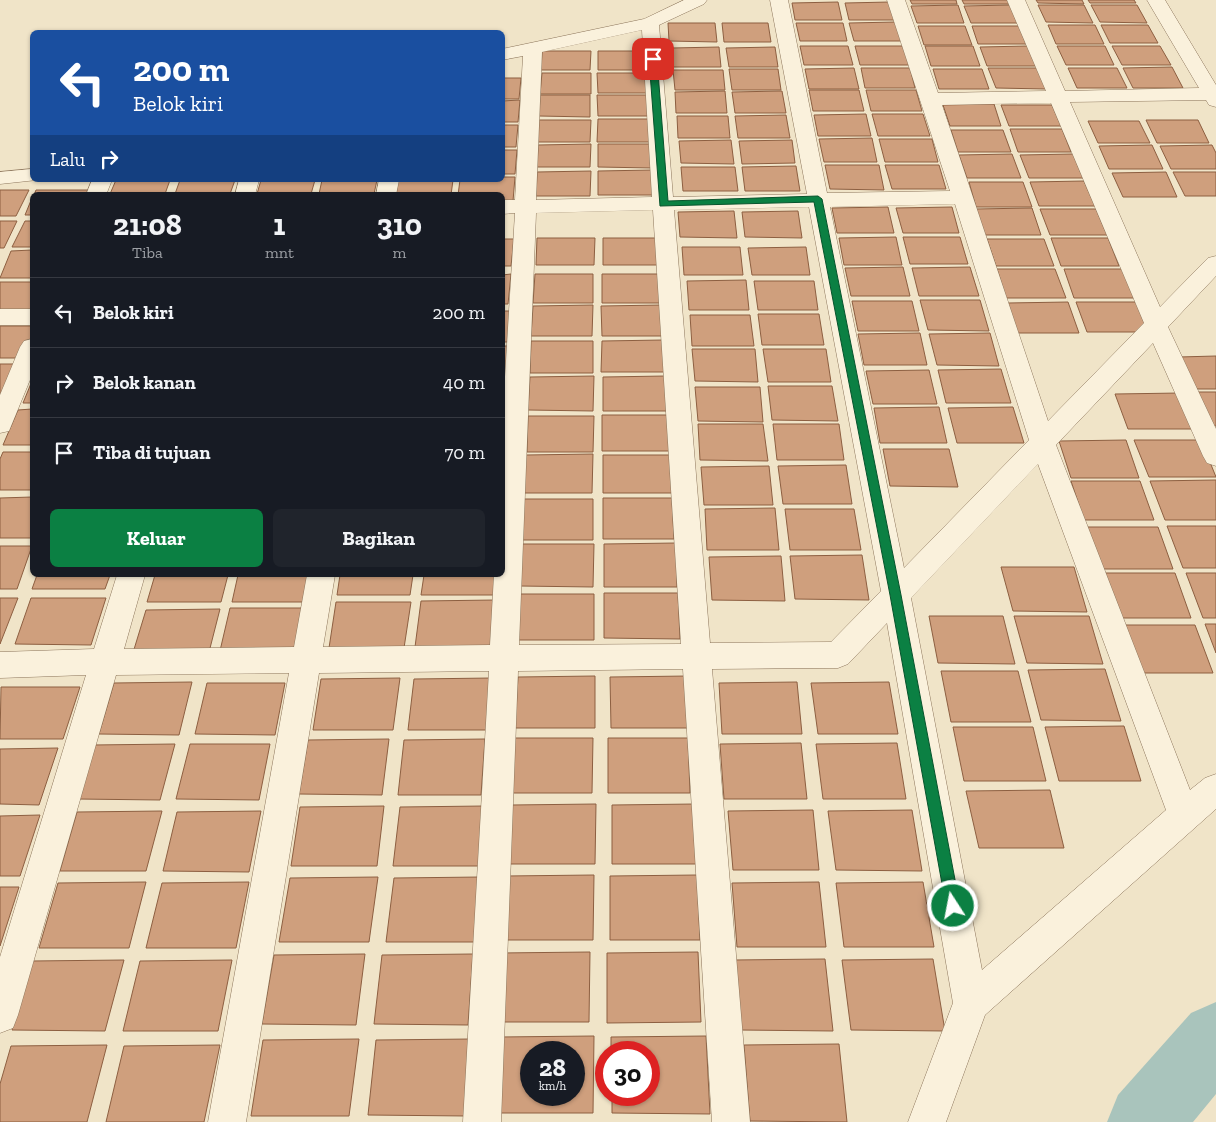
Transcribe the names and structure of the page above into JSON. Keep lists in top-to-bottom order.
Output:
{
  "page": {
    "turn": ["200 m", "Belok kiri"],
    "then": "Lalu",
    "eta": [
      "21:08",
      "Tiba",
      "1",
      "mnt",
      "310",
      "m"
    ],
    "list": [
      {
        "name": "Belok kiri",
        "value": "200 m"
      },
      {
        "name": "Belok kanan",
        "value": "40 m"
      },
      {
        "name": "Tiba di tujuan",
        "value": "70 m"
      }
    ],
    "buttons": ["Keluar", "Bagikan"],
    "speed": "28 km/h",
    "limit": "30"
  }
}
